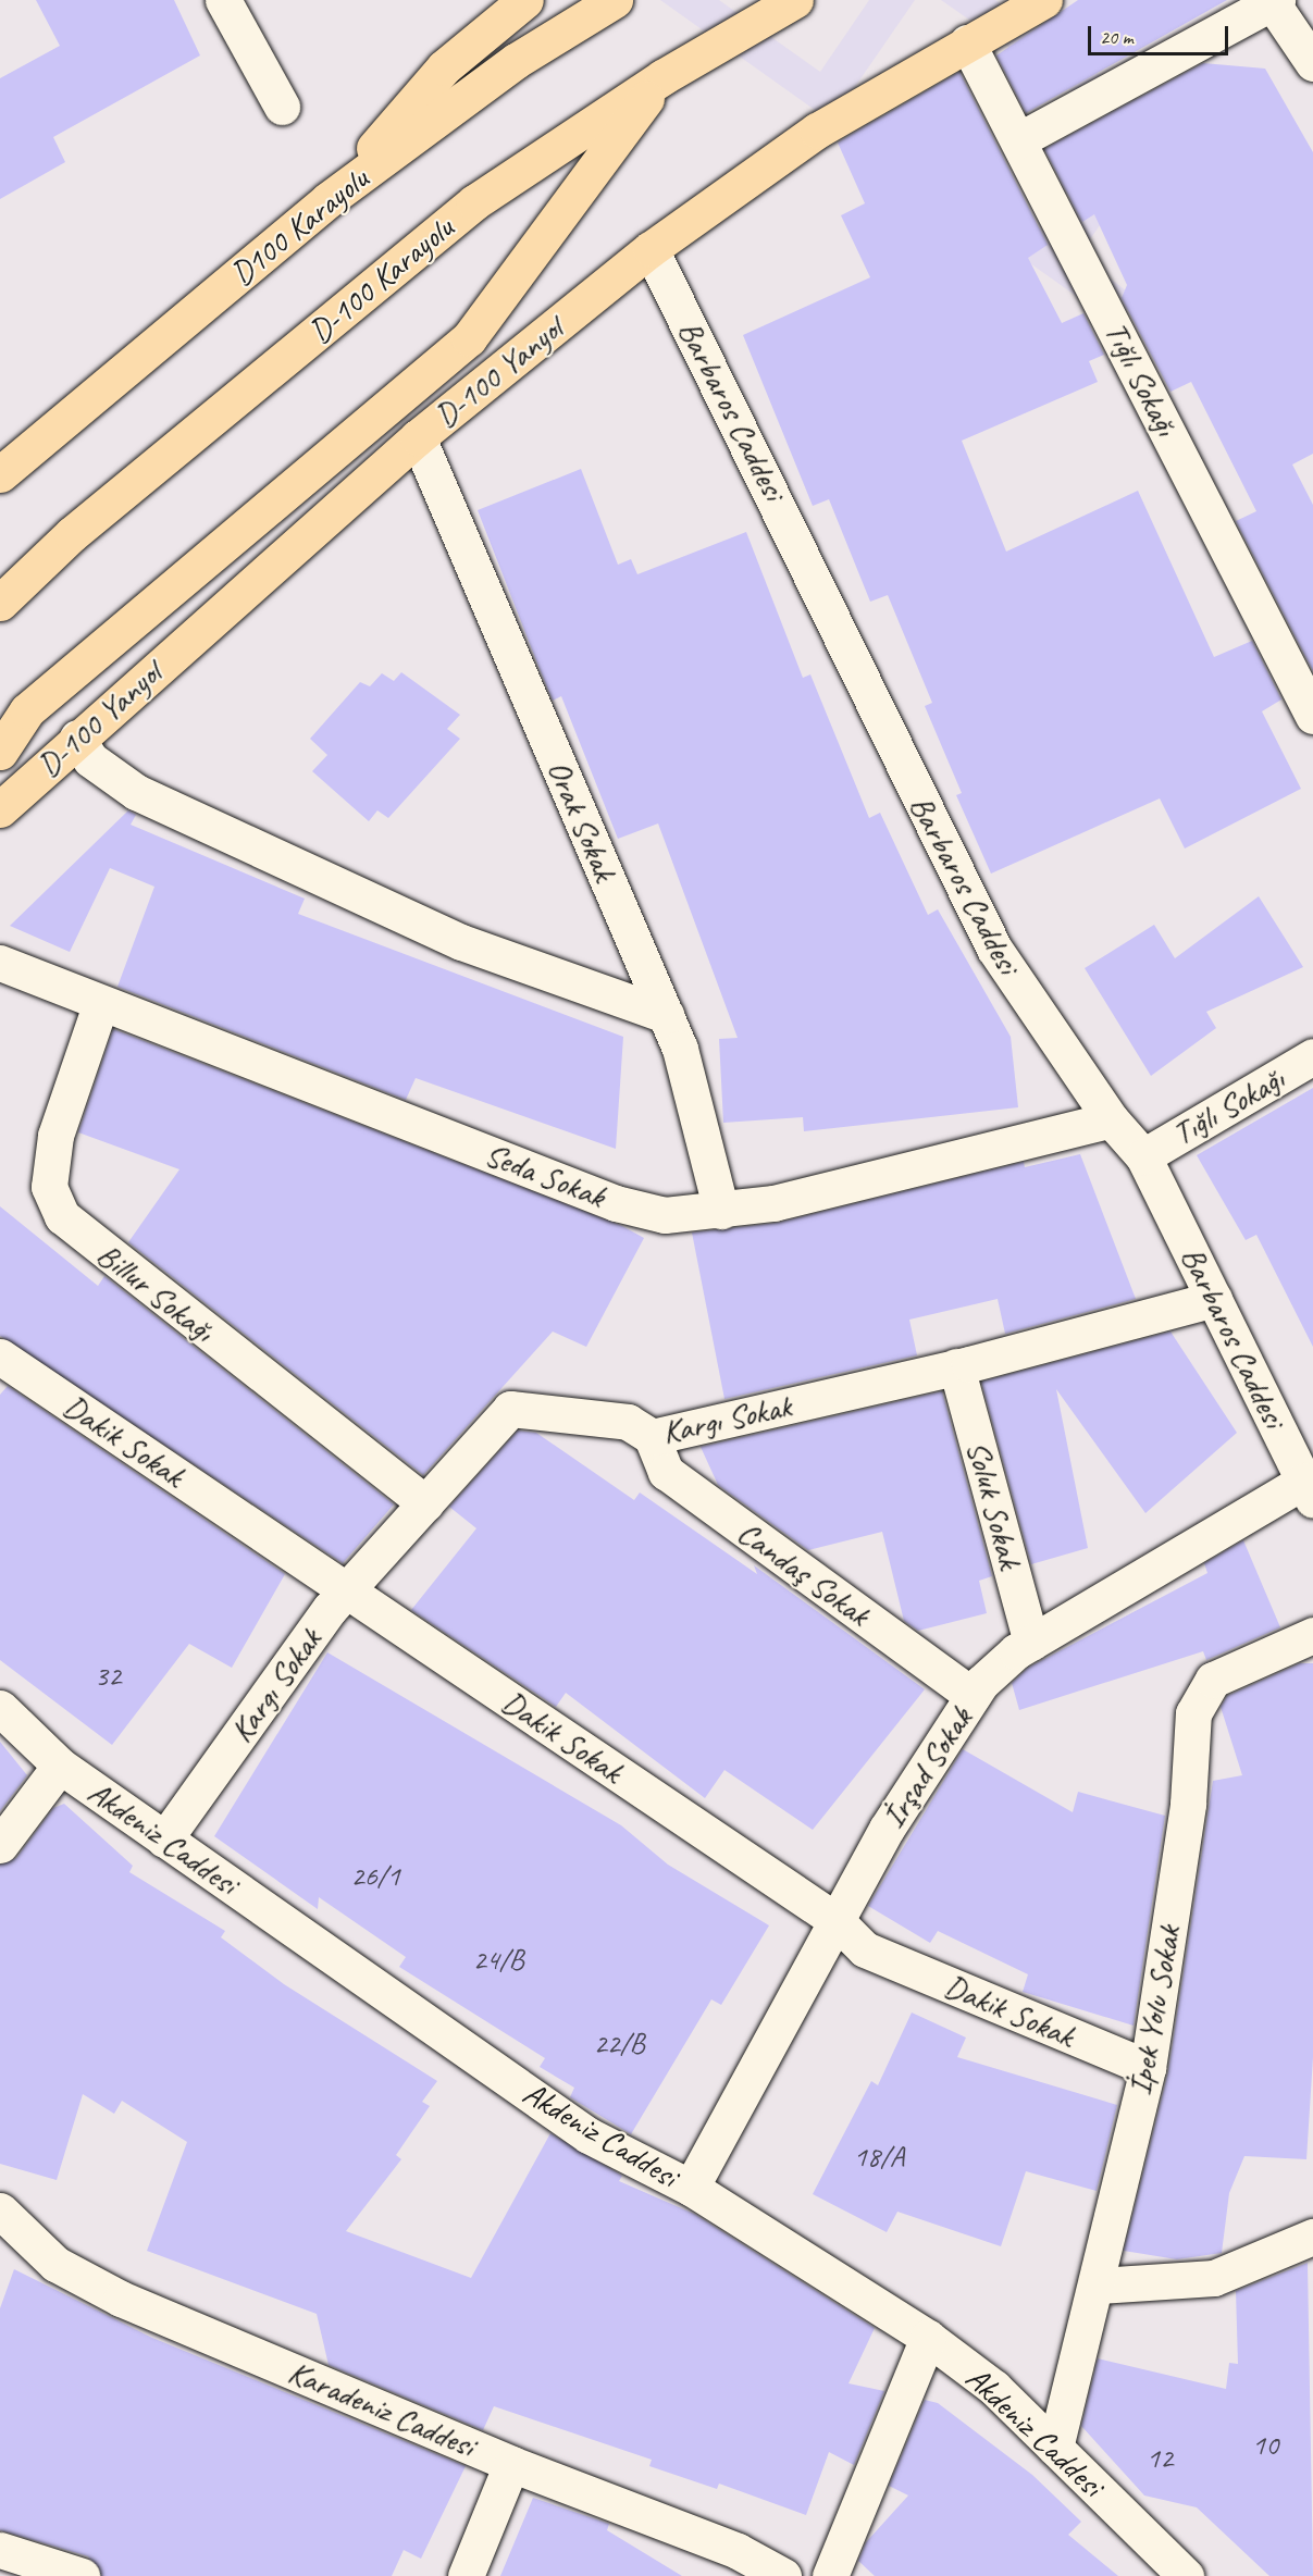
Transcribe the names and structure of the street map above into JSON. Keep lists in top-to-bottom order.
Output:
{
  "streets": {
    "main road": ["D100 Karayolu", "D-100 Karayolu", "D-100 Yanyol"],
    "street": [
      "Tığlı Sokağı",
      "Barbaros Caddesi",
      "Orak Sokak",
      "Seda Sokak",
      "Billur Sokağı",
      "Kargı Sokak",
      "Dakik Sokak",
      "Soluk Sokak",
      "Candaş Sokak",
      "İrşad Sokak",
      "Akdeniz Caddesi",
      "İpek Yolu Sokak",
      "Karadeniz Caddesi"
    ]
  },
  "crossings": [
    ["D-100 Yanyol", "Tığlı Sokağı"],
    ["D-100 Yanyol", "Barbaros Caddesi"],
    ["D-100 Yanyol", "Orak Sokak"],
    ["Tığlı Sokağı", "Barbaros Caddesi"],
    ["Barbaros Caddesi", "Seda Sokak"],
    ["Barbaros Caddesi", "Kargı Sokak"],
    ["Barbaros Caddesi", "İrşad Sokak"],
    ["Orak Sokak", "Seda Sokak"],
    ["Seda Sokak", "Billur Sokağı"],
    ["Billur Sokağı", "Kargı Sokak"],
    ["Kargı Sokak", "Dakik Sokak"],
    ["Kargı Sokak", "Soluk Sokak"],
    ["Kargı Sokak", "Candaş Sokak"],
    ["Kargı Sokak", "Akdeniz Caddesi"],
    ["Dakik Sokak", "İrşad Sokak"],
    ["Dakik Sokak", "İpek Yolu Sokak"],
    ["Soluk Sokak", "İrşad Sokak"],
    ["Candaş Sokak", "İrşad Sokak"],
    ["İrşad Sokak", "Akdeniz Caddesi"],
    ["Akdeniz Caddesi", "İpek Yolu Sokak"]
  ],
  "house_numbers": [
    "32",
    "26/1",
    "24/B",
    "22/B",
    "18/A",
    "10",
    "12"
  ],
  "scale_bar": "20 m"
}
